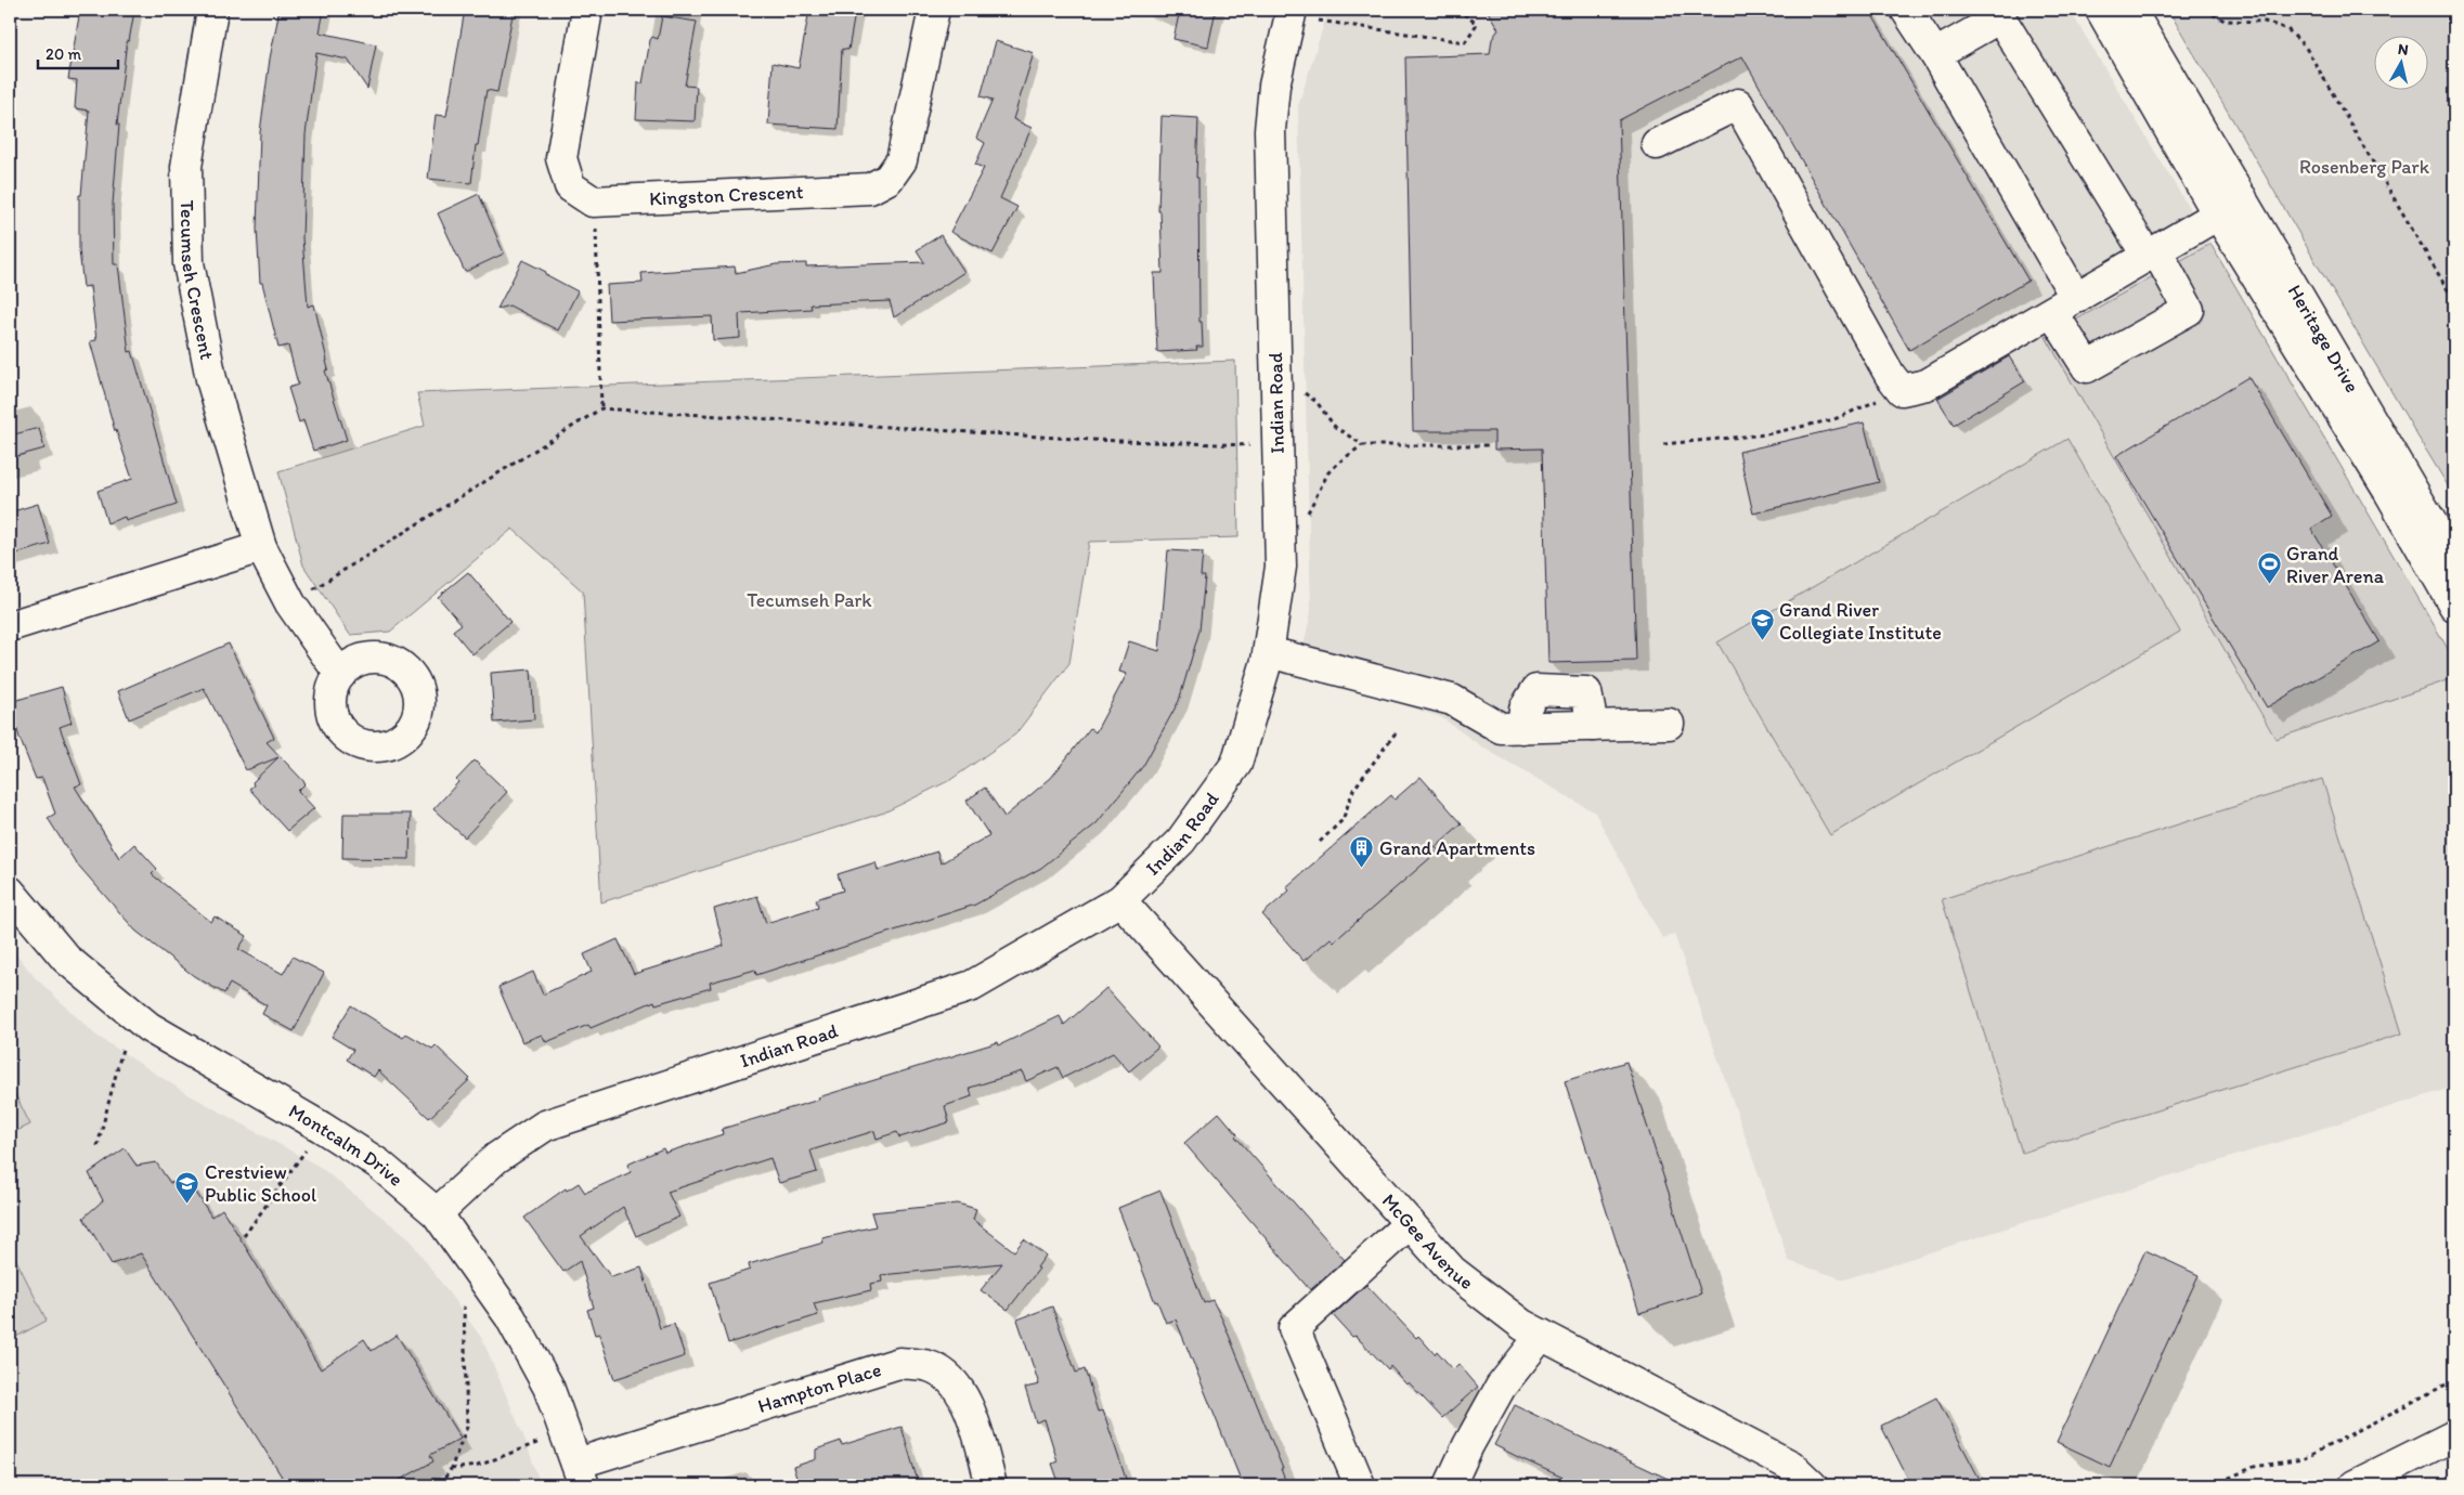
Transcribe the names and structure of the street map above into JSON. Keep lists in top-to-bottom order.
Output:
{
  "streets": {
    "street": [
      "Kingston Crescent",
      "Tecumseh Crescent",
      "Heritage Drive",
      "Indian Road",
      "Montcalm Drive",
      "McGee Avenue",
      "Hampton Place"
    ]
  },
  "crossings": [
    ["Indian Road", "Montcalm Drive"],
    ["Indian Road", "McGee Avenue"],
    ["Montcalm Drive", "Hampton Place"]
  ],
  "parks": ["Rosenberg Park", "Tecumseh Park"],
  "places": {
    "sports": ["Grand River Arena"],
    "school or university": ["Grand River Collegiate Institute", "Crestview Public School"],
    "building": ["Grand Apartments"]
  },
  "scale_bar": "20 m",
  "north": "top"
}
